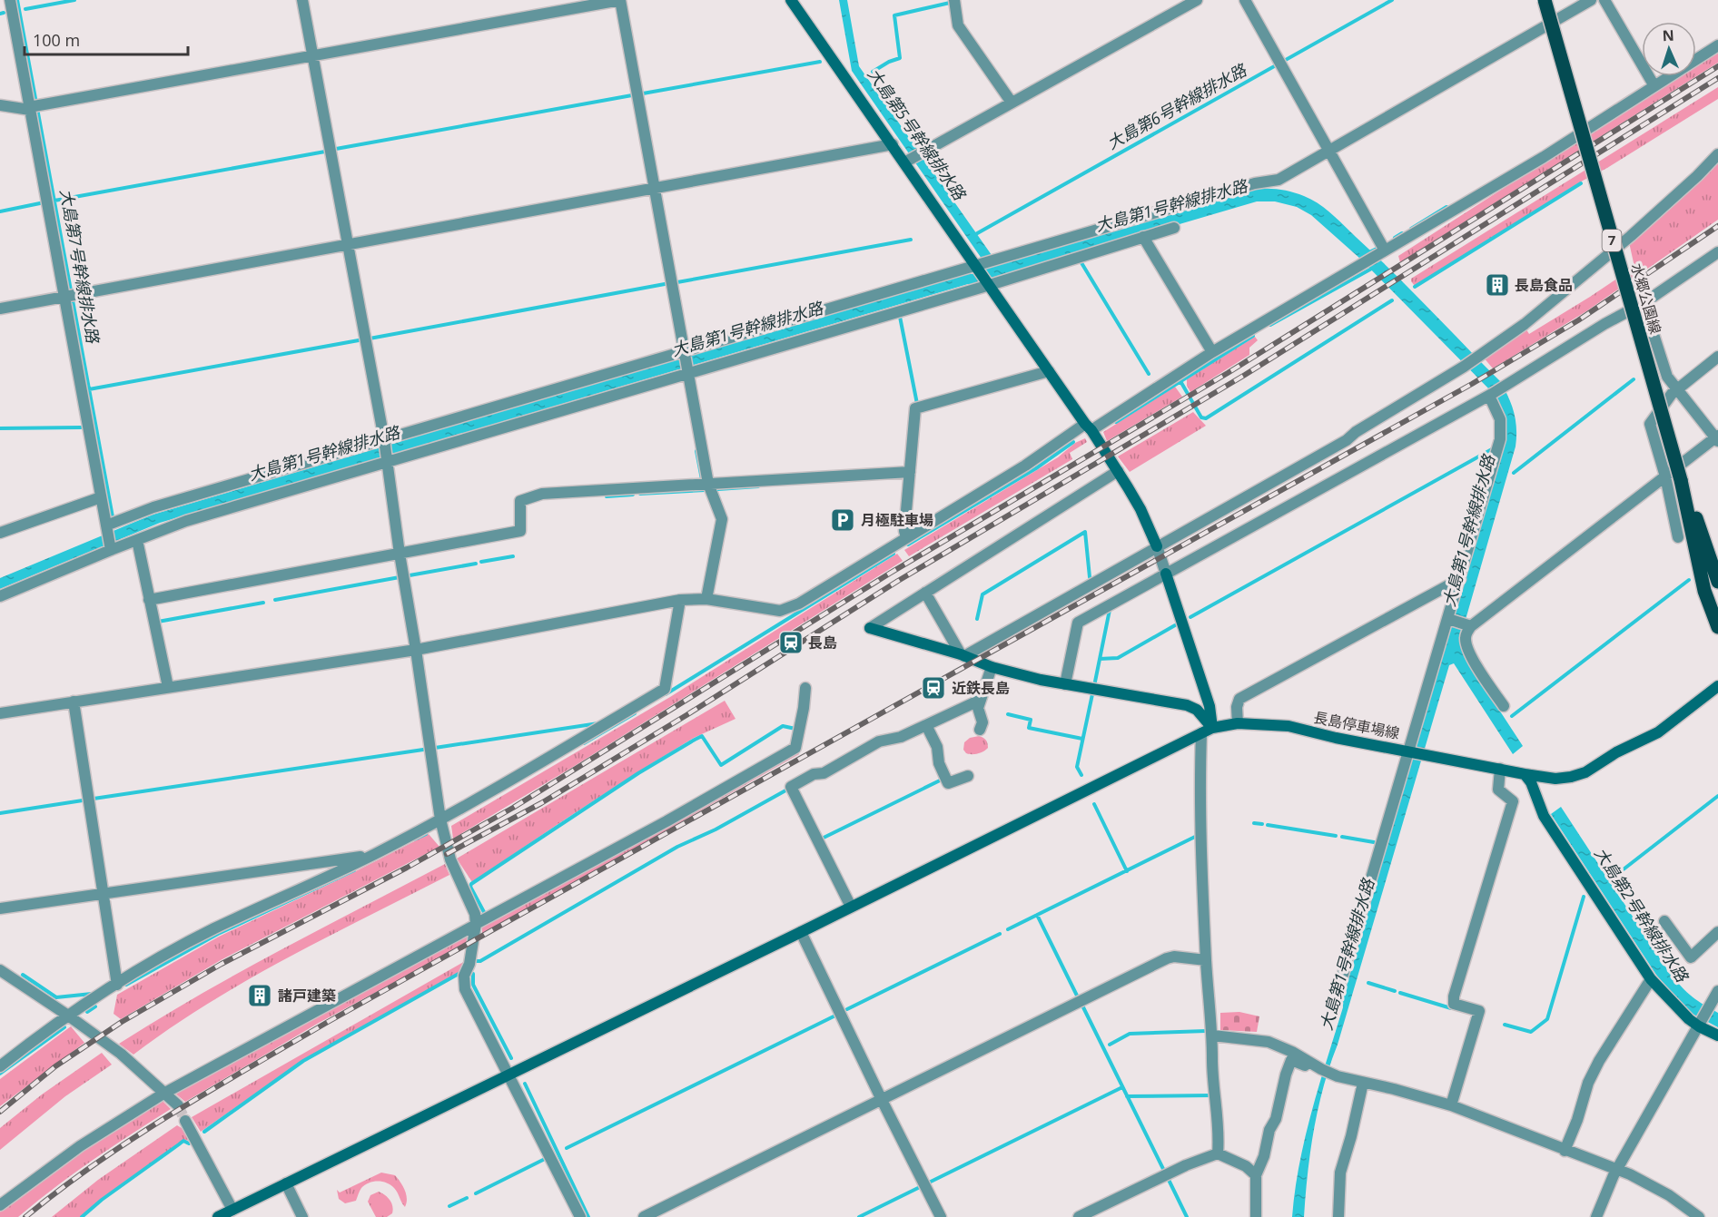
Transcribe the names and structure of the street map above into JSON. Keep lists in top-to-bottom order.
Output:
{
  "streets": {
    "main road": ["7", "水郷公園線"],
    "street": ["長島停車場線"]
  },
  "water": [
    "大島第6号幹線排水路",
    "大島第5号幹線排水路",
    "大島第1号幹線排水路",
    "大島第7号幹線排水路",
    "大島第2号幹線排水路"
  ],
  "places": {
    "building": ["長島食品", "諸戸建築"],
    "parking": ["月極駐車場"],
    "station": ["長島", "近鉄長島"]
  },
  "scale_bar": "100 m",
  "north": "top"
}
